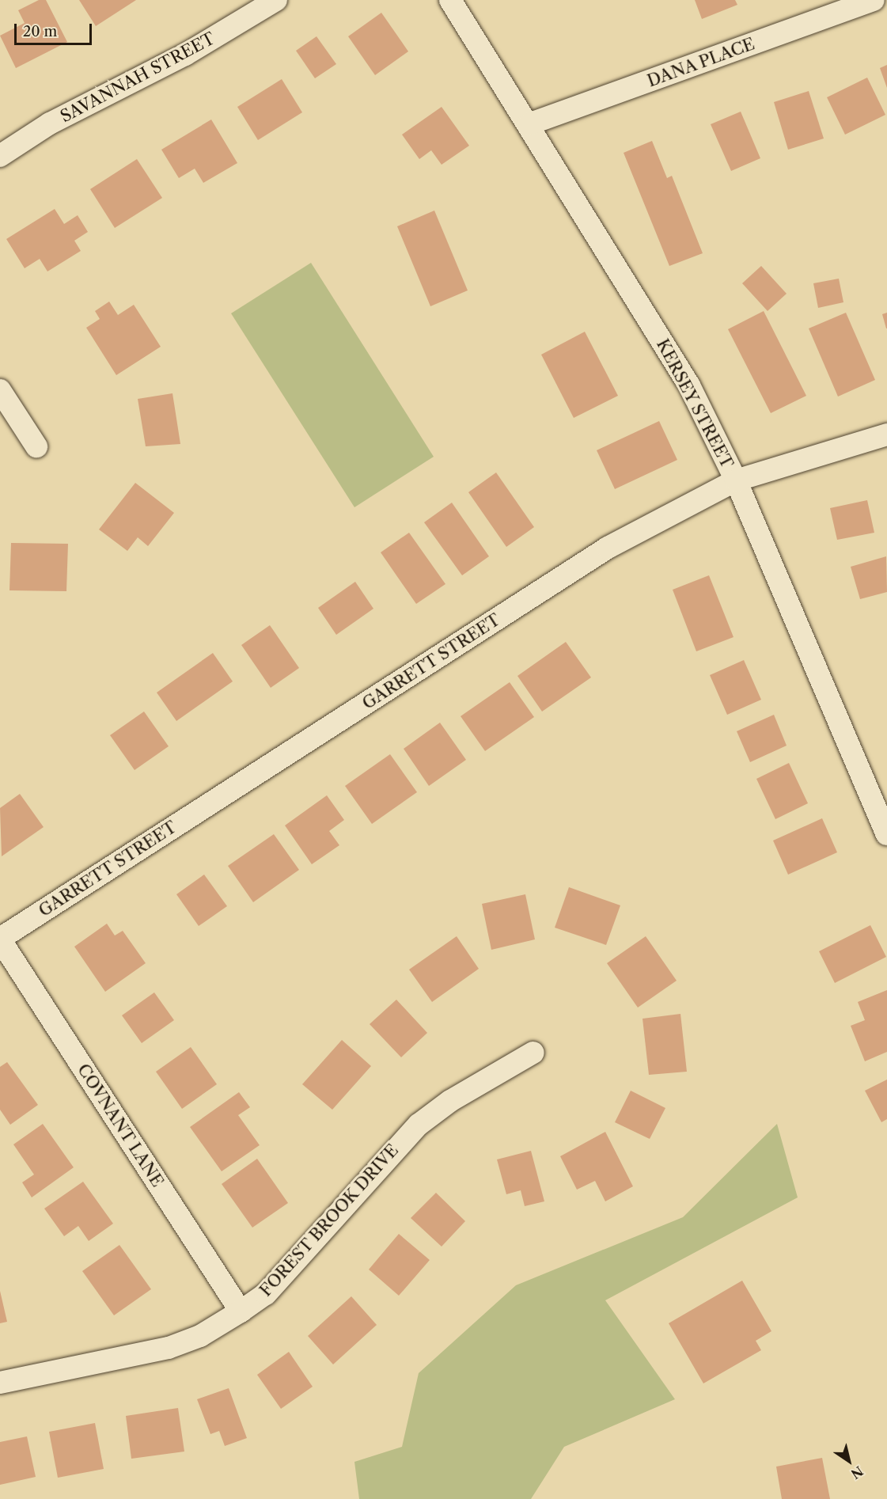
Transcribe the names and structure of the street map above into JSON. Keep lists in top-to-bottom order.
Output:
{
  "streets": {
    "street": [
      "DANA PLACE",
      "SAVANNAH STREET",
      "KERSEY STREET",
      "GARRETT STREET",
      "COVNANT LANE",
      "FOREST BROOK DRIVE"
    ]
  },
  "crossings": [
    ["DANA PLACE", "KERSEY STREET"],
    ["KERSEY STREET", "GARRETT STREET"],
    ["GARRETT STREET", "COVNANT LANE"],
    ["COVNANT LANE", "FOREST BROOK DRIVE"]
  ],
  "scale_bar": "20 m",
  "north": "bottom right"
}
